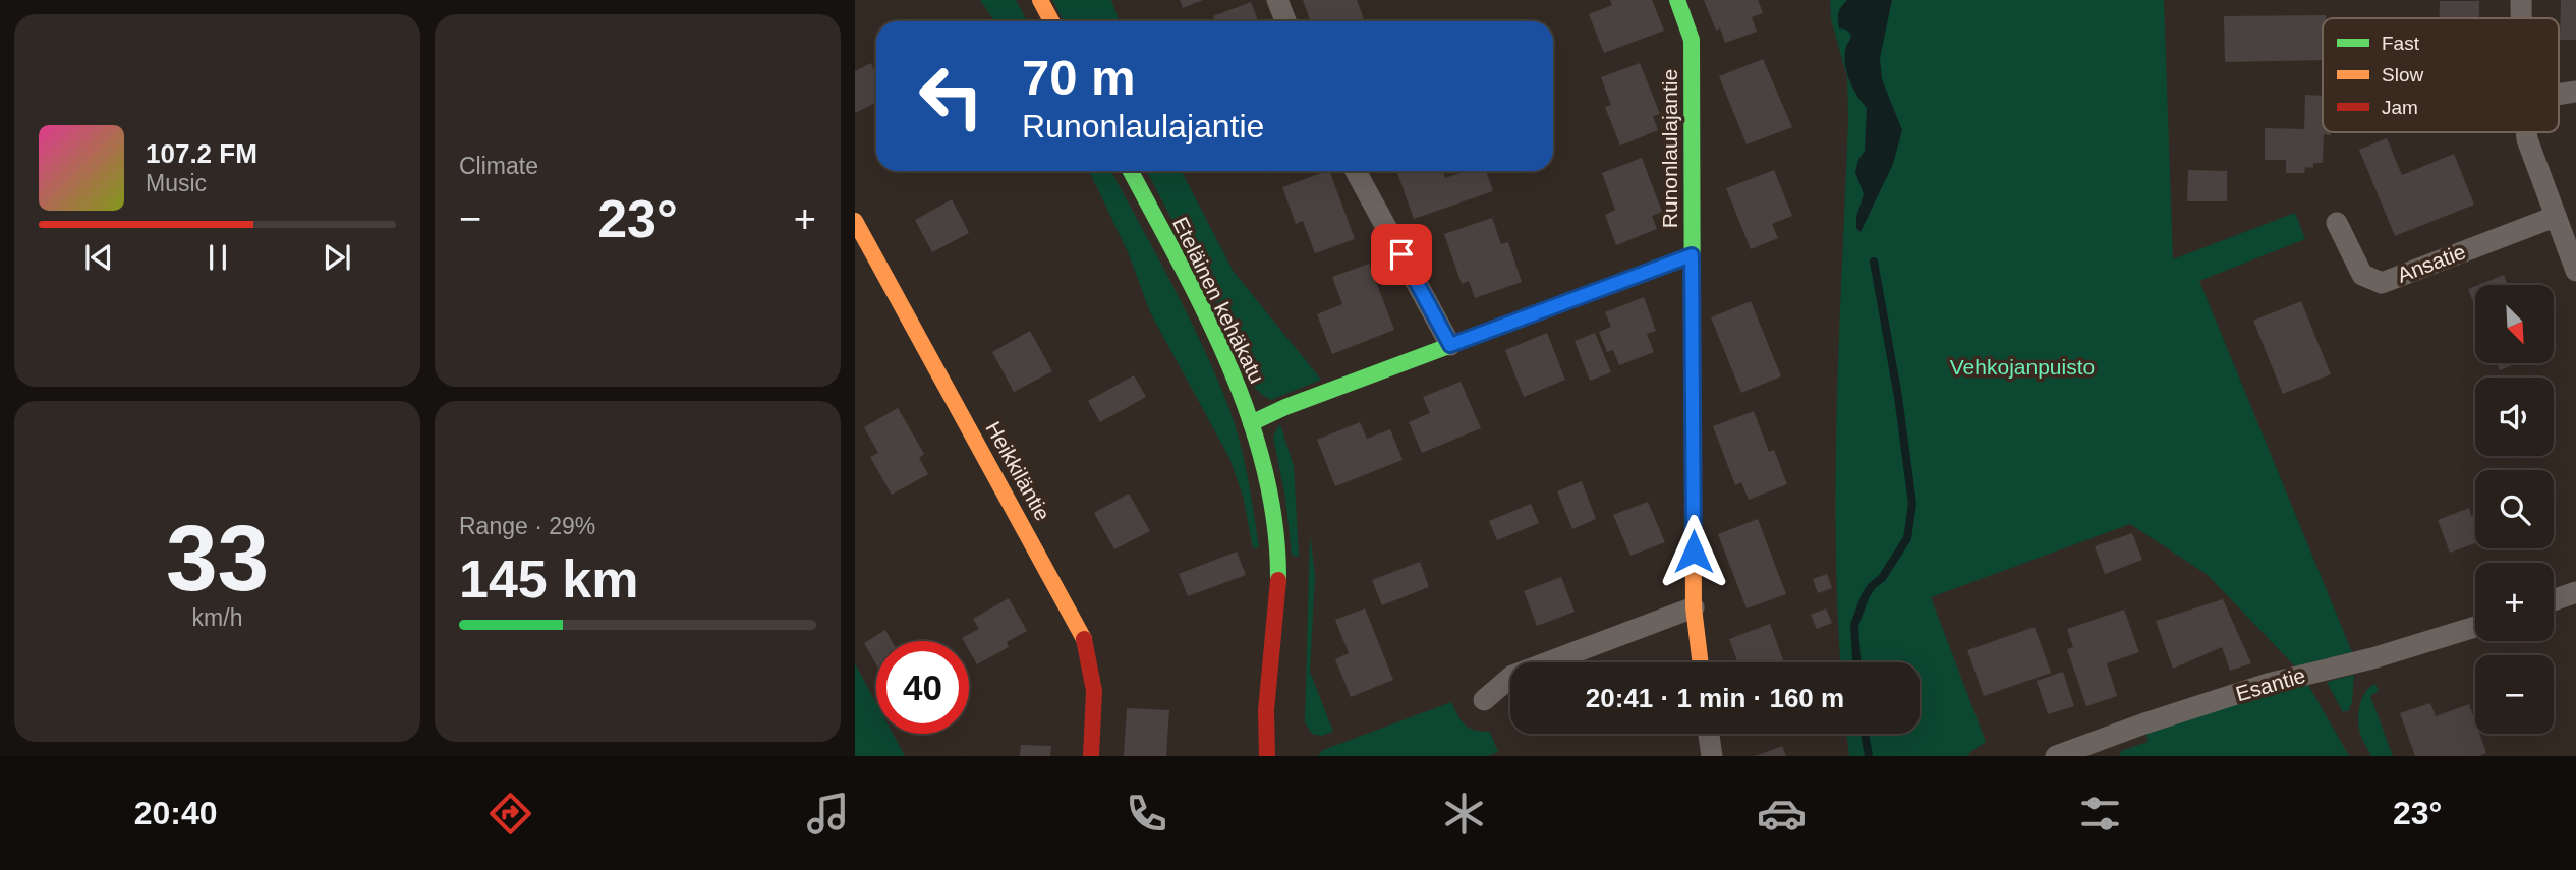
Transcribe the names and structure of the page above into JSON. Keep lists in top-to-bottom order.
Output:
{
  "streets": {
    "street": [
      "Runonlaulajantie",
      "Ansatie",
      "Eteläinen kehäkatu",
      "Heikkiläntie",
      "Esantie"
    ]
  },
  "crossings": [
    ["Runonlaulajantie", "Eteläinen kehäkatu"]
  ],
  "parks": ["Vehkojanpuisto"],
  "legend": ["Fast", "Slow", "Jam"],
  "north": "bottom right",
  "page": {
    "tile": [
      "Climate",
      ["33", "km/h"],
      ["Range · 29%", "145 km"]
    ],
    "turn": ["70 m", "Runonlaulajantie"],
    "song": ["107.2 FM", "Music"],
    "heat": ["−", "23°", "+"],
    "map_buttons": ["+", "−"],
    "limit": "40",
    "trip": "20:41 · 1 min · 160 m",
    "tabs": ["20:40", "23°"]
  }
}
